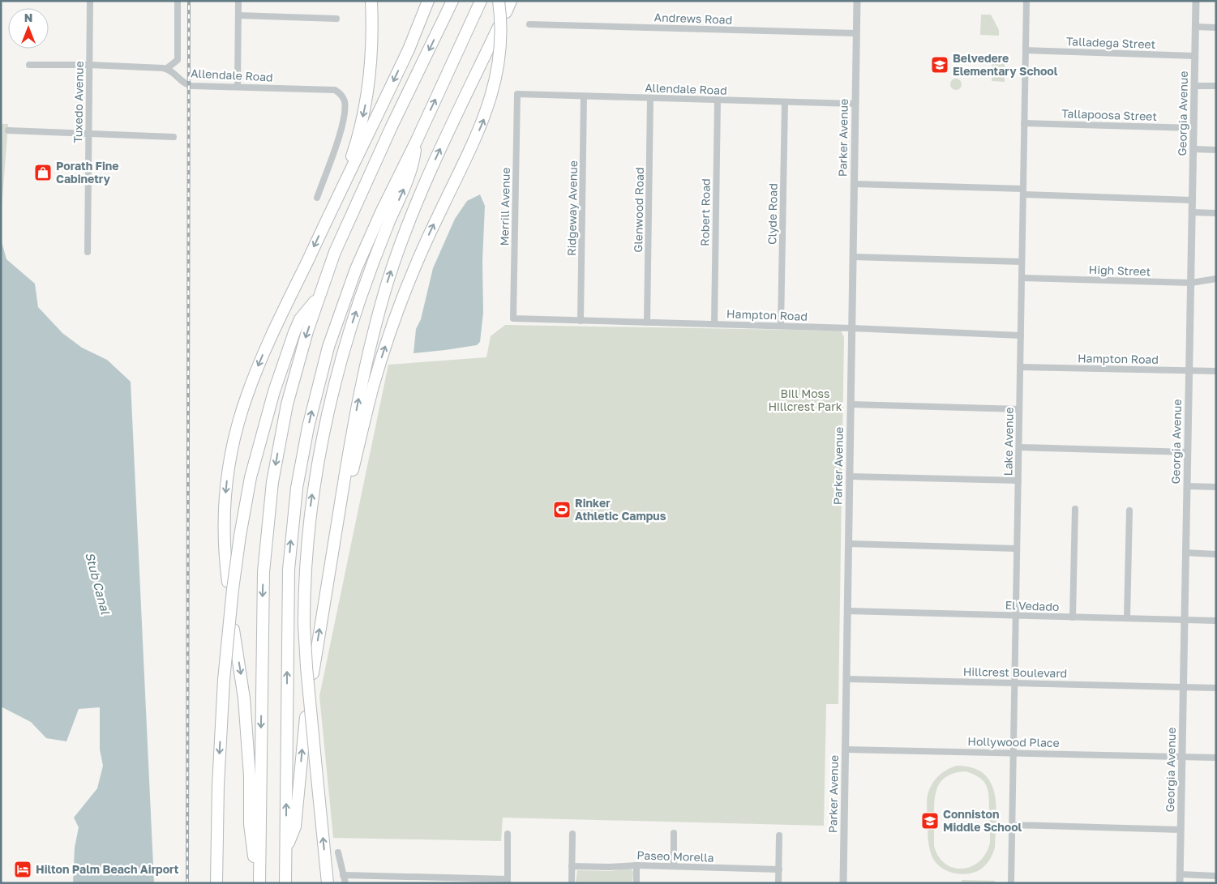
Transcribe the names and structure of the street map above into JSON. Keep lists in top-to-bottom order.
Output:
{
  "streets": {
    "street": [
      "Andrews Road",
      "Talladega Street",
      "Allendale Road",
      "Tuxedo Avenue",
      "Georgia Avenue",
      "Tallapoosa Street",
      "Parker Avenue",
      "Merrill Avenue",
      "Ridgeway Avenue",
      "Glenwood Road",
      "Robert Road",
      "Clyde Road",
      "High Street",
      "Hampton Road",
      "Lake Avenue",
      "El Vedado",
      "Hillcrest Boulevard",
      "Hollywood Place",
      "Paseo Morella"
    ]
  },
  "crossings": [
    ["Andrews Road", "Parker Avenue"],
    ["Talladega Street", "Georgia Avenue"],
    ["Talladega Street", "Lake Avenue"],
    ["Allendale Road", "Parker Avenue"],
    ["Allendale Road", "Merrill Avenue"],
    ["Allendale Road", "Ridgeway Avenue"],
    ["Allendale Road", "Glenwood Road"],
    ["Allendale Road", "Robert Road"],
    ["Allendale Road", "Clyde Road"],
    ["Georgia Avenue", "Tallapoosa Street"],
    ["Georgia Avenue", "High Street"],
    ["Georgia Avenue", "Hampton Road"],
    ["Georgia Avenue", "El Vedado"],
    ["Georgia Avenue", "Hillcrest Boulevard"],
    ["Georgia Avenue", "Hollywood Place"],
    ["Tallapoosa Street", "Lake Avenue"],
    ["Parker Avenue", "Hampton Road"],
    ["Parker Avenue", "El Vedado"],
    ["Parker Avenue", "Hillcrest Boulevard"],
    ["Parker Avenue", "Hollywood Place"],
    ["Merrill Avenue", "Hampton Road"],
    ["Ridgeway Avenue", "Hampton Road"],
    ["Glenwood Road", "Hampton Road"],
    ["Robert Road", "Hampton Road"],
    ["Clyde Road", "Hampton Road"],
    ["High Street", "Lake Avenue"],
    ["Hampton Road", "Lake Avenue"],
    ["Lake Avenue", "El Vedado"],
    ["Lake Avenue", "Hillcrest Boulevard"],
    ["Lake Avenue", "Hollywood Place"]
  ],
  "water": ["Stub Canal"],
  "parks": ["Bill Moss Hillcrest Park"],
  "places": {
    "school or university": ["Belvedere Elementary School", "Conniston Middle School"],
    "shop": ["Porath Fine Cabinetry"],
    "sports": ["Rinker Athletic Campus"],
    "hotel": ["Hilton Palm Beach Airport"]
  },
  "north": "top"
}
